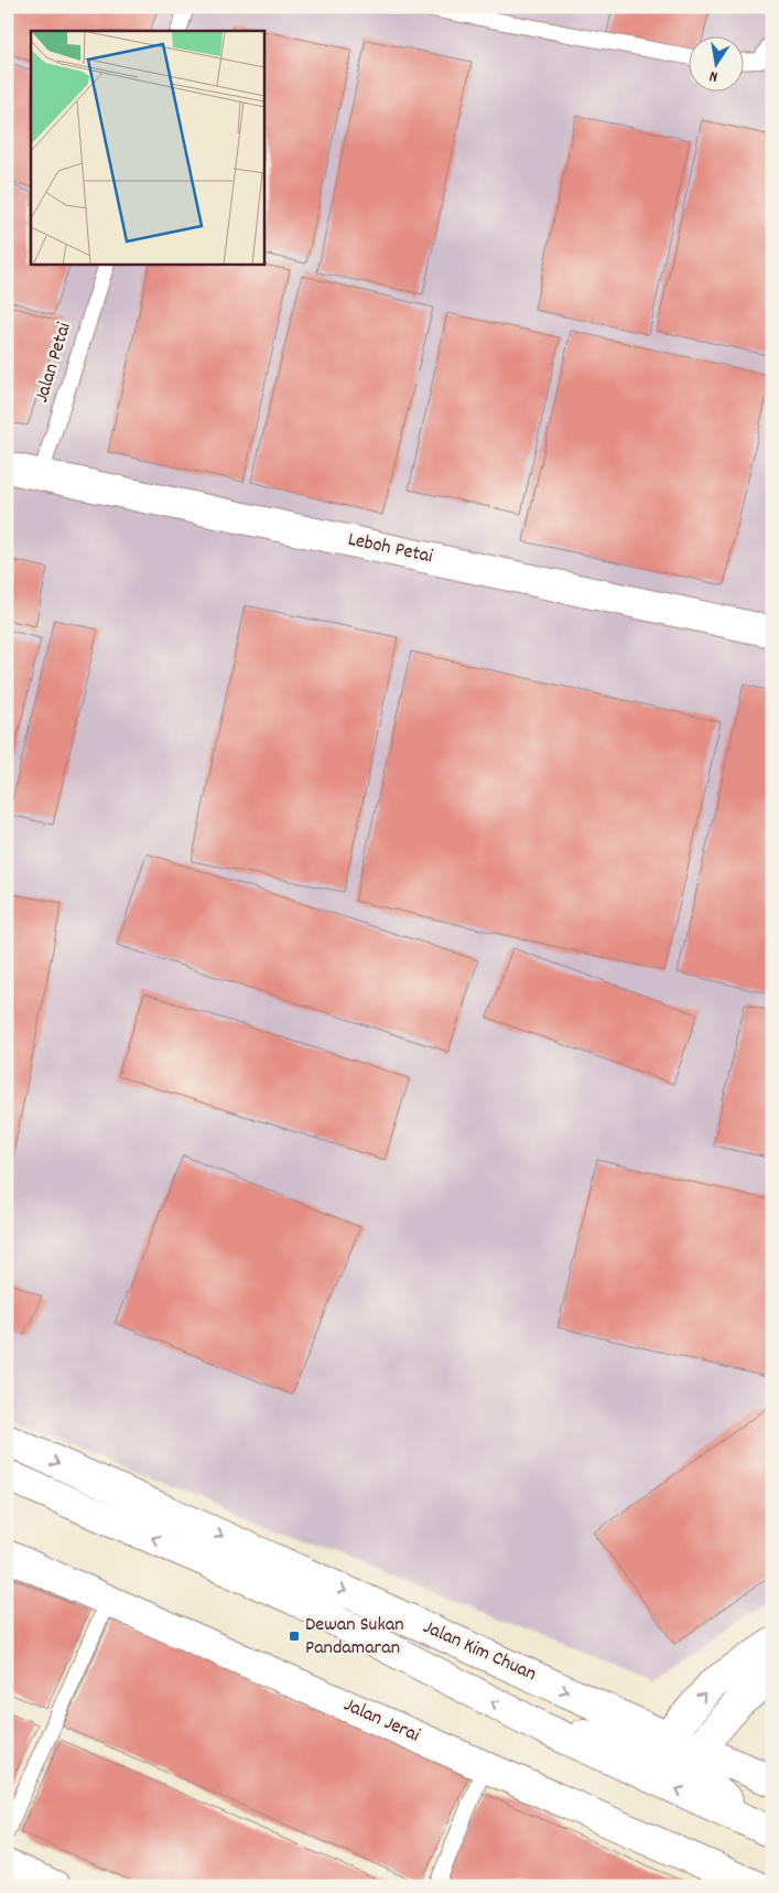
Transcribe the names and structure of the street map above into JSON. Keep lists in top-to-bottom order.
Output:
{
  "streets": {
    "street": ["Leboh Petai", "Jalan Kim Chuan", "Jalan Jerai"],
    "lane": ["Jalan Petai"]
  },
  "crossings": [
    ["Jalan Petai", "Leboh Petai"]
  ],
  "places": {
    "transit": ["Dewan Sukan Pandamaran"]
  },
  "north": "bottom"
}
